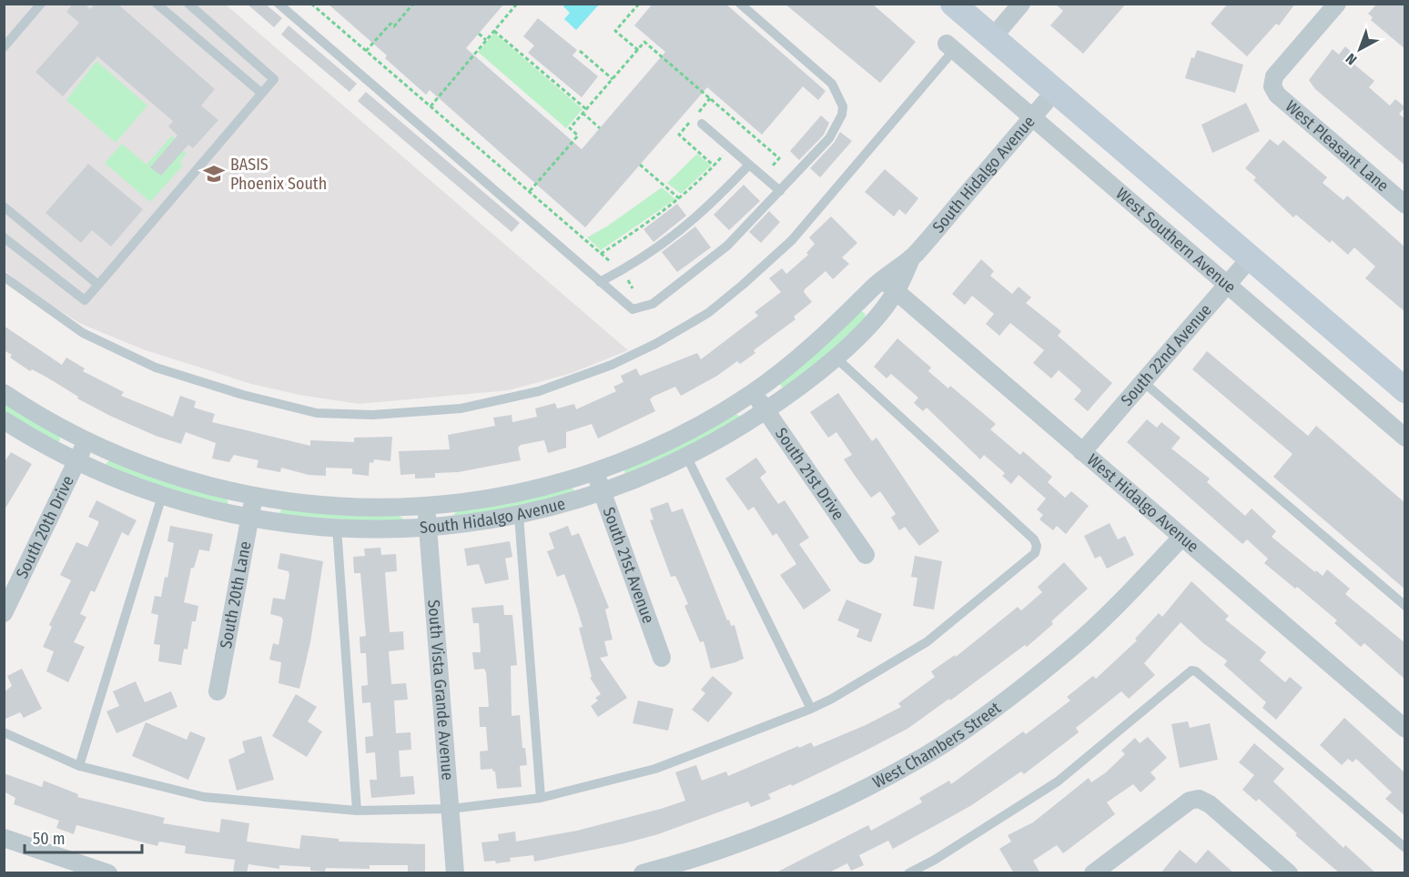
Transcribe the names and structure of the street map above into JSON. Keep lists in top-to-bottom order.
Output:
{
  "streets": {
    "main road": ["West Southern Avenue"],
    "street": [
      "West Pleasant Lane",
      "South Hidalgo Avenue",
      "South 22nd Avenue",
      "South 21st Drive",
      "West Hidalgo Avenue",
      "South 20th Drive",
      "South 21st Avenue",
      "South 20th Lane",
      "South Vista Grande Avenue",
      "West Chambers Street"
    ]
  },
  "crossings": [
    ["South Hidalgo Avenue", "West Southern Avenue"],
    ["South Hidalgo Avenue", "South 21st Drive"],
    ["South Hidalgo Avenue", "West Hidalgo Avenue"],
    ["South Hidalgo Avenue", "South 20th Drive"],
    ["South Hidalgo Avenue", "South 21st Avenue"],
    ["South Hidalgo Avenue", "South 20th Lane"],
    ["South Hidalgo Avenue", "South Vista Grande Avenue"],
    ["West Southern Avenue", "South 22nd Avenue"],
    ["South 22nd Avenue", "West Hidalgo Avenue"],
    ["West Hidalgo Avenue", "West Chambers Street"]
  ],
  "places": {
    "school or university": ["BASIS Phoenix South"]
  },
  "scale_bar": "50 m",
  "north": "bottom left"
}
